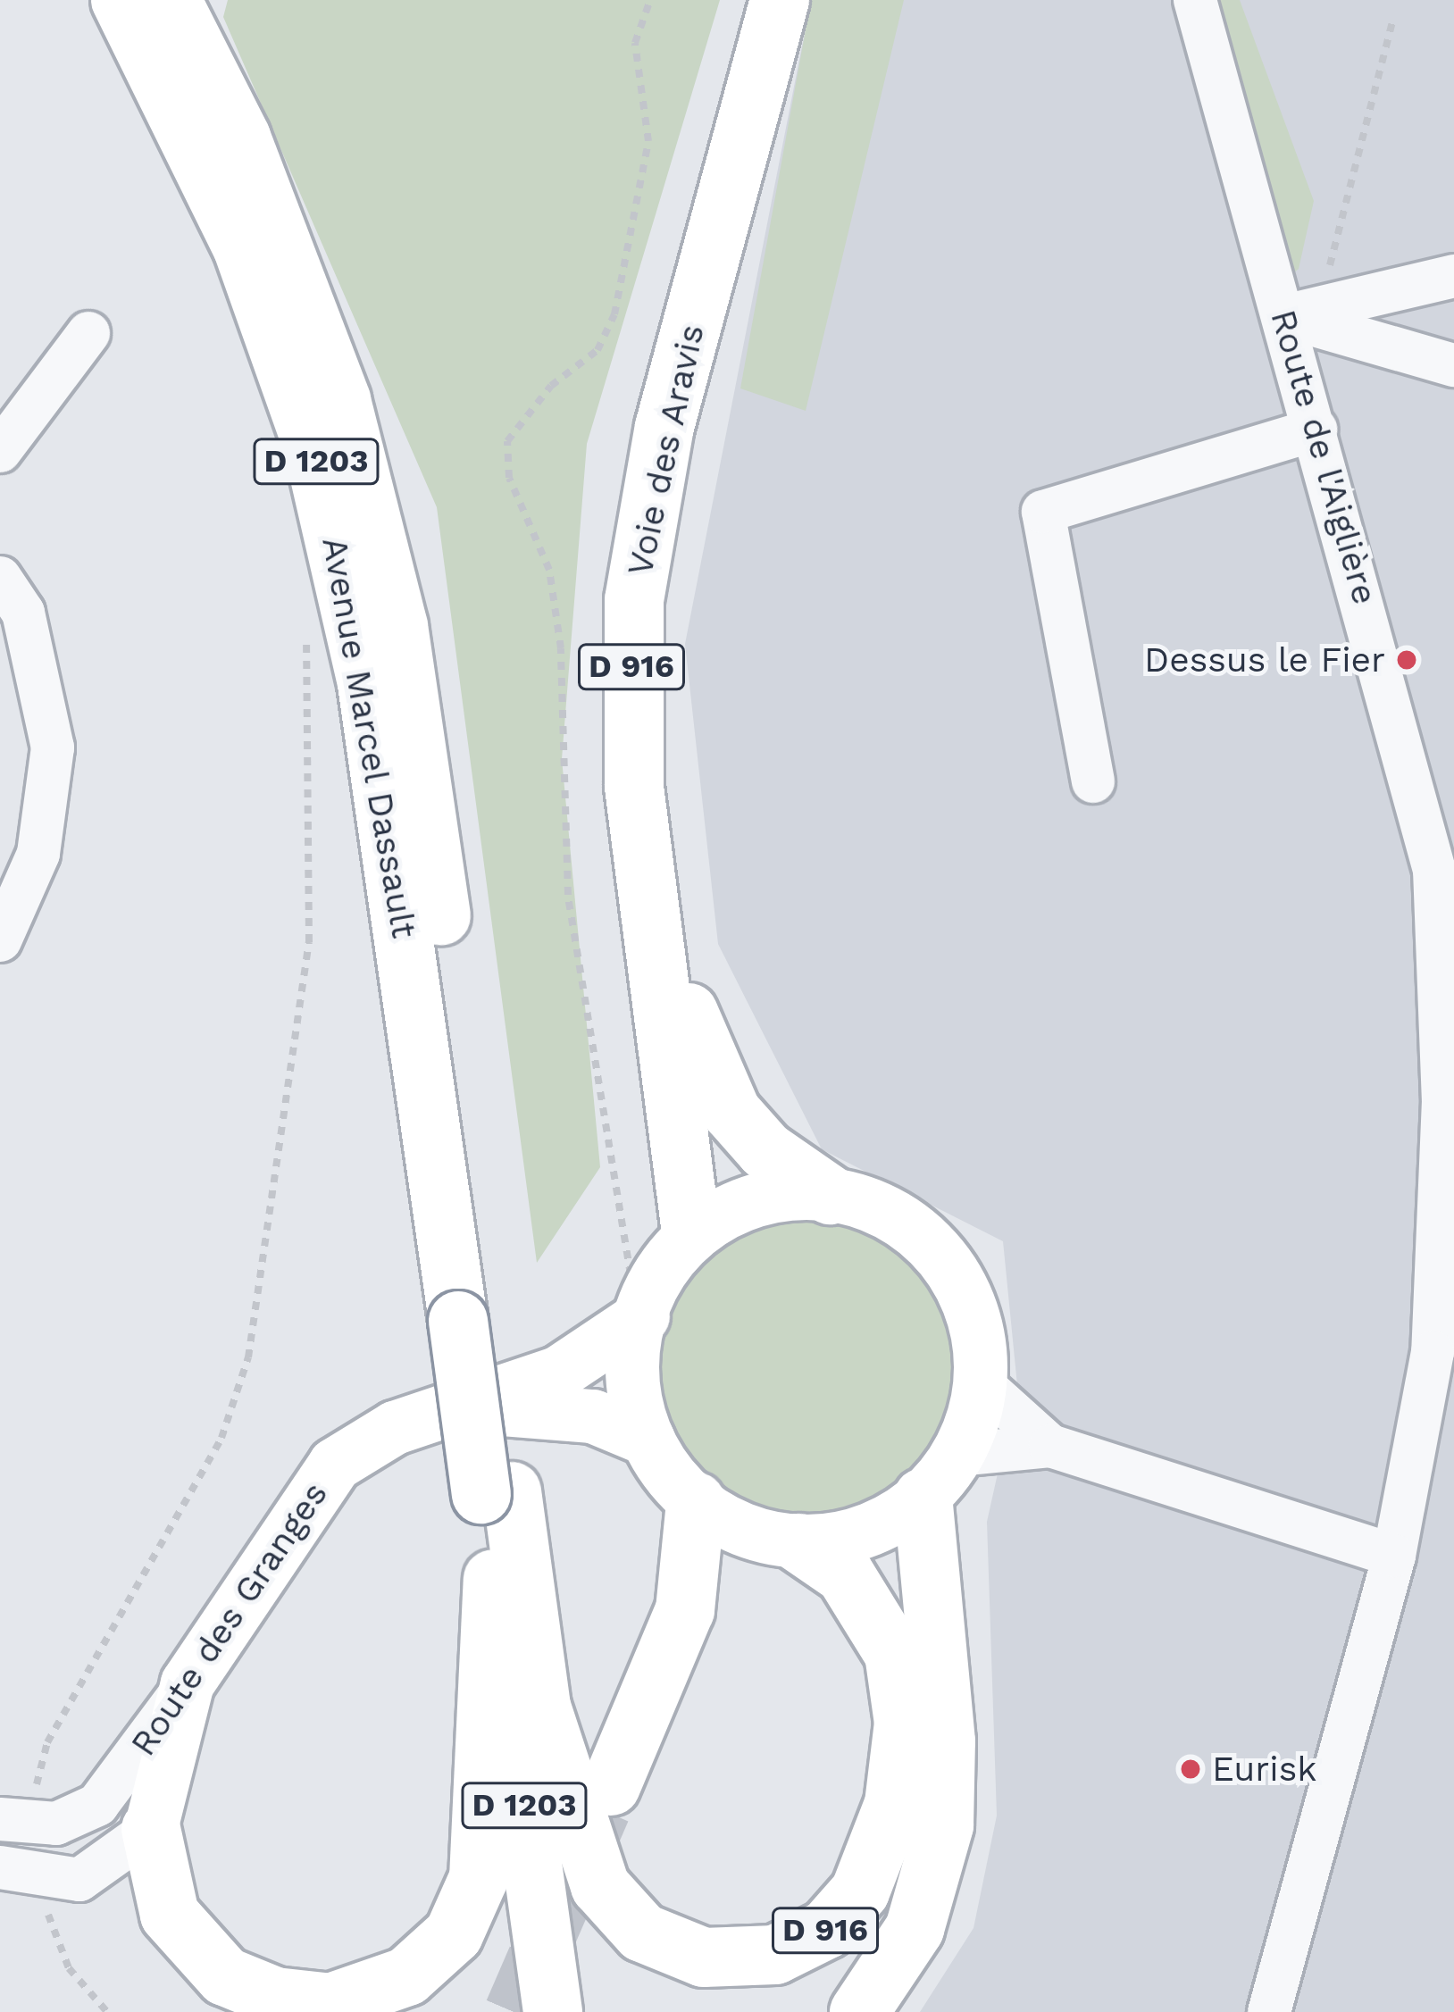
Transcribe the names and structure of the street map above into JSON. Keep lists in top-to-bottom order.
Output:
{
  "streets": {
    "highway": [
      "Voie des Aravis",
      "D 1203",
      "D 916",
      "Avenue Marcel Dassault"
    ],
    "main road": ["Route des Granges"],
    "street": ["Route de l'Aiglière"]
  },
  "crossings": [
    ["Voie des Aravis", "D 916"],
    ["D 1203", "D 916"],
    ["D 1203", "Avenue Marcel Dassault"],
    ["D 916", "Route des Granges"]
  ],
  "places": ["Dessus le Fier", "Eurisk"]
}
